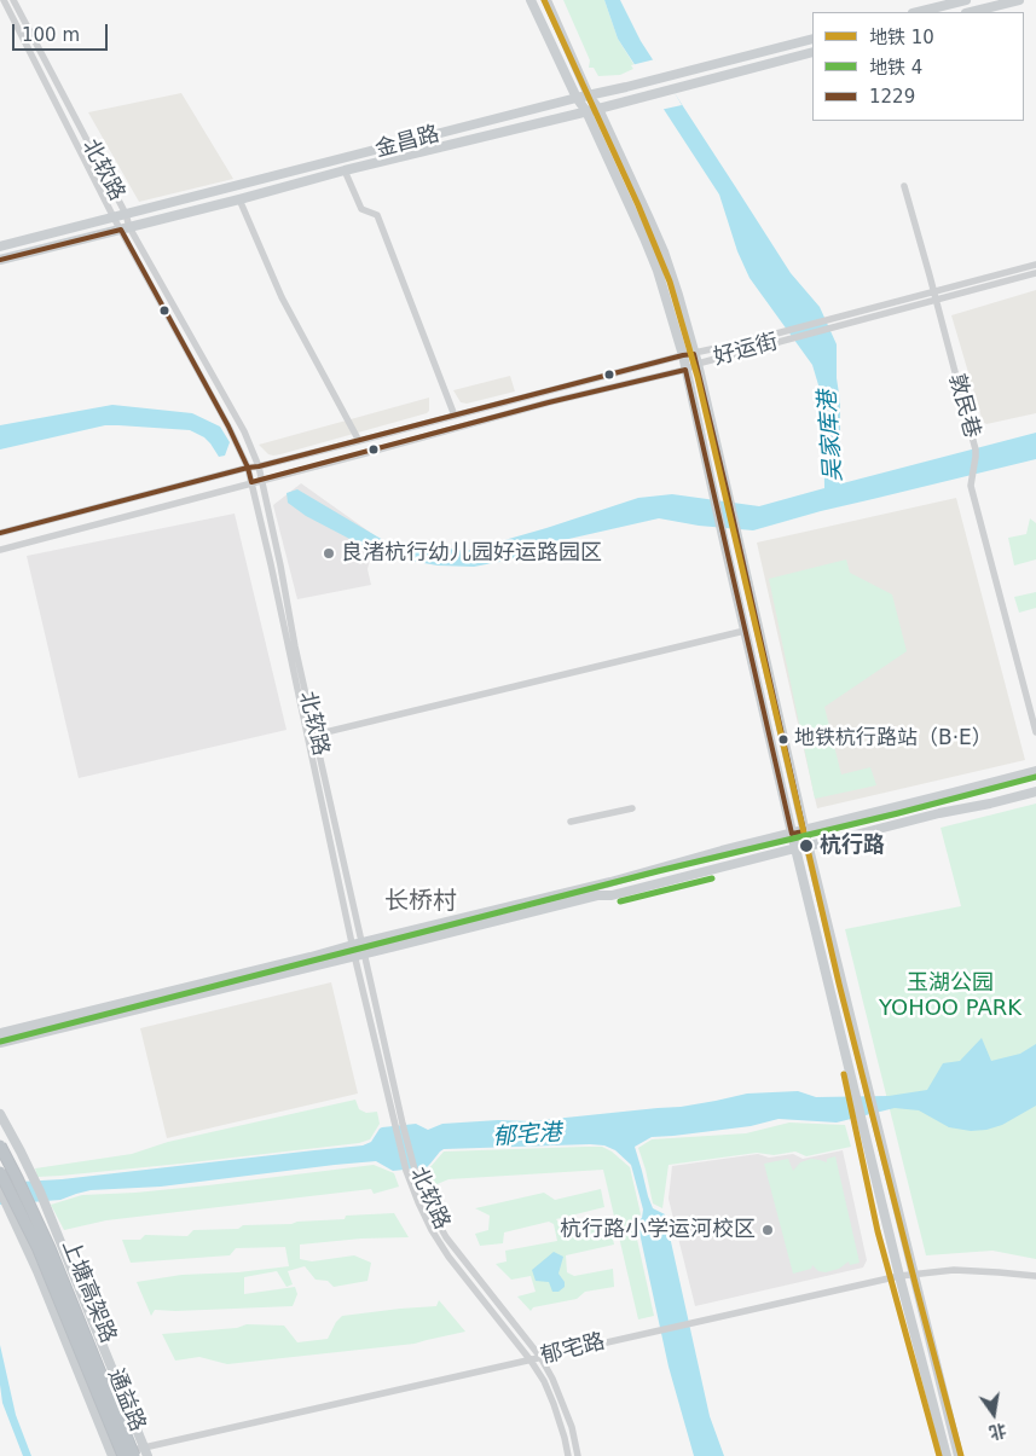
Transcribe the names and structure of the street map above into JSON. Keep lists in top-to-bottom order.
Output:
{
  "streets": {
    "highway": ["上塘高架路"],
    "main road": ["金昌路", "通益路"],
    "street": [
      "北软路",
      "好运街",
      "敦民巷",
      "郁宅路"
    ]
  },
  "crossings": [
    ["金昌路", "北软路"],
    ["北软路", "好运街"],
    ["北软路", "郁宅路"],
    ["好运街", "敦民巷"],
    ["上塘高架路", "郁宅路"],
    ["上塘高架路", "通益路"],
    ["郁宅路", "通益路"]
  ],
  "districts": ["长桥村"],
  "water": ["吴家库港", "郁宅港"],
  "parks": ["玉湖公园 YOHOO PARK"],
  "places": [
    "良渚杭行幼儿园好运路园区",
    "地铁杭行路站（B·E）",
    "杭行路",
    "杭行路小学运河校区"
  ],
  "lines": ["metro line 10", "transit line 1229", "metro line 4"],
  "legend": ["地铁 10", "地铁 4", "1229"],
  "scale_bar": "100 m",
  "north": "bottom"
}
